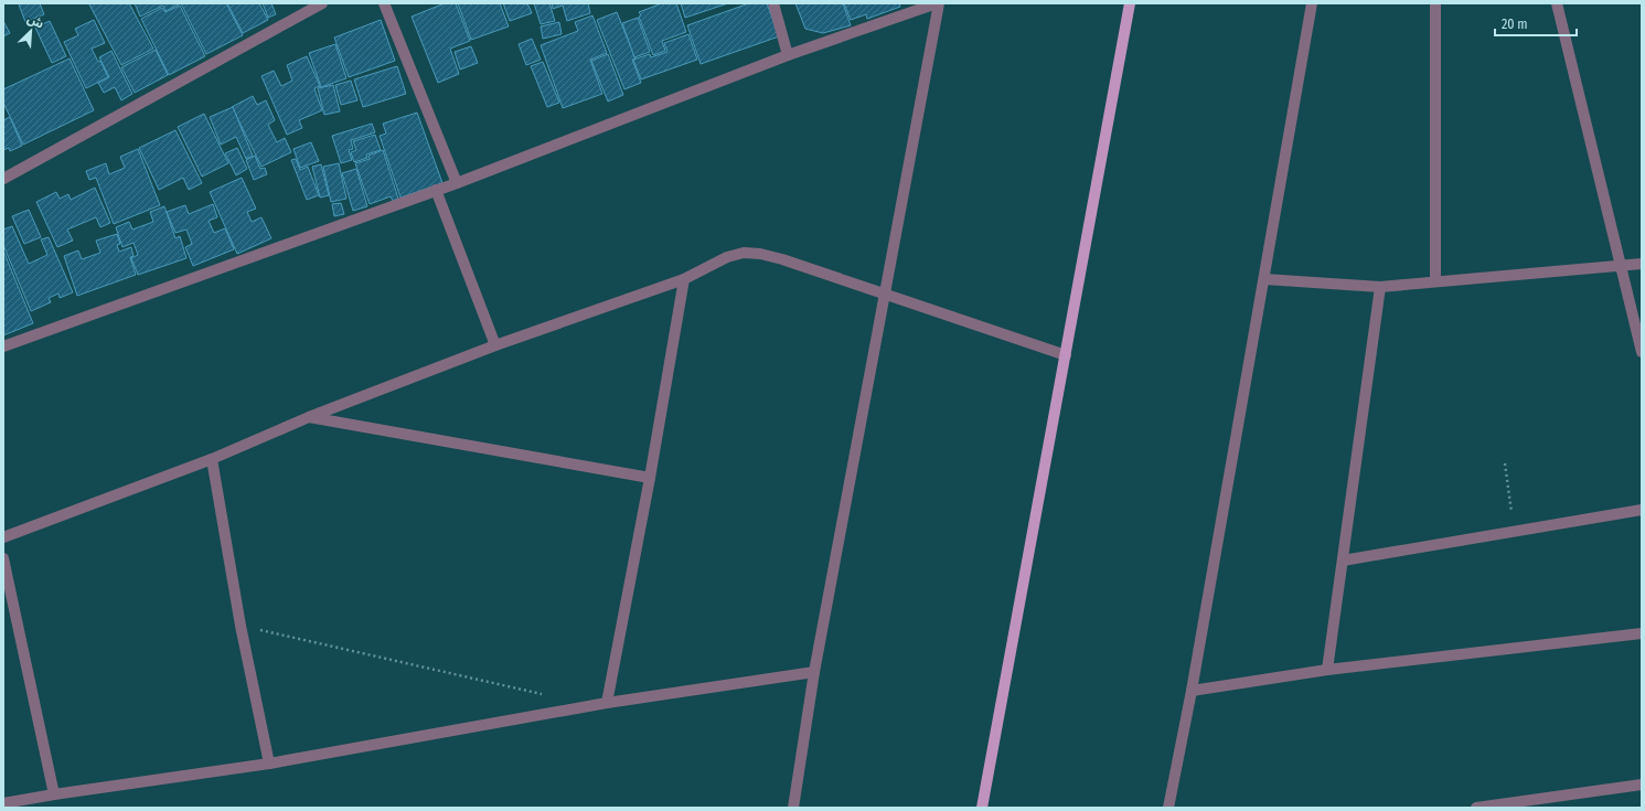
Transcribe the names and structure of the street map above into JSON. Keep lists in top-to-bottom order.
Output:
{
  "scale_bar": "20 m",
  "north": "top right"
}
